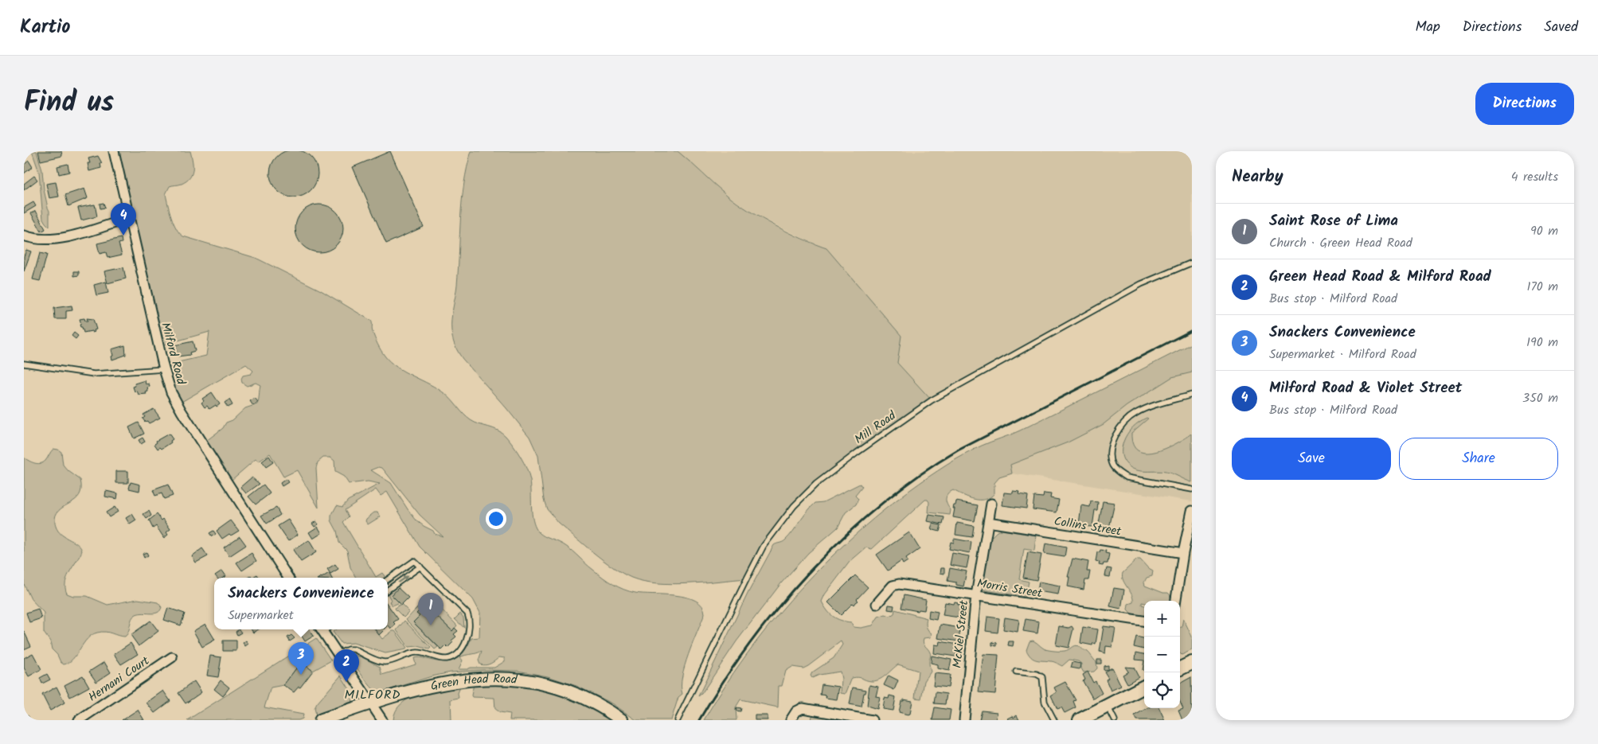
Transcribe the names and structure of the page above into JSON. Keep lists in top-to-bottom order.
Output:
{
  "streets": {
    "street": [
      "Milford Road",
      "Collins Street",
      "Morris Street",
      "McKiel Street",
      "Hernani Court",
      "Green Head Road"
    ],
    "lane": ["Mill Road"]
  },
  "crossings": [
    ["Collins Street", "McKiel Street"],
    ["Morris Street", "McKiel Street"]
  ],
  "districts": ["MILFORD"],
  "page": {
    "header": "Kartio",
    "nav": ["Map", "Directions", "Saved"],
    "title": "Find us",
    "buttons": [
      "Directions",
      ["Save", "Share"]
    ],
    "heading": ["Nearby", "4 results"],
    "pins": [
      "4",
      "1",
      "3",
      "2"
    ],
    "list": [
      {
        "mark": "1",
        "name": "Saint Rose of Lima",
        "note": "Church · Green Head Road",
        "value": "90 m"
      },
      {
        "mark": "2",
        "name": "Green Head Road & Milford Road",
        "note": "Bus stop · Milford Road",
        "value": "170 m"
      },
      {
        "mark": "3",
        "name": "Snackers Convenience",
        "note": "Supermarket · Milford Road",
        "value": "190 m"
      },
      {
        "mark": "4",
        "name": "Milford Road & Violet Street",
        "note": "Bus stop · Milford Road",
        "value": "350 m"
      }
    ],
    "popup": ["Snackers Convenience", "Supermarket"],
    "map_buttons": ["+", "−"]
  }
}
